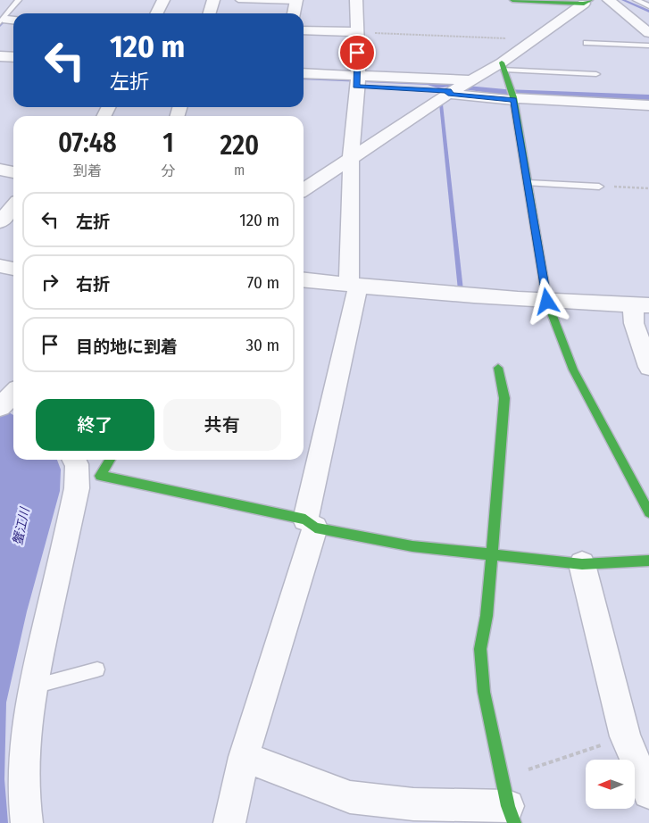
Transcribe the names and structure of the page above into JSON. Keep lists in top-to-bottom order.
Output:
{
  "water": ["蟹江川"],
  "north": "left",
  "page": {
    "turn": ["120 m", "左折"],
    "eta": [
      "07:48",
      "到着",
      "1",
      "分",
      "220",
      "m"
    ],
    "list": [
      {
        "name": "左折",
        "value": "120 m"
      },
      {
        "name": "右折",
        "value": "70 m"
      },
      {
        "name": "目的地に到着",
        "value": "30 m"
      }
    ],
    "buttons": ["終了", "共有"]
  }
}
